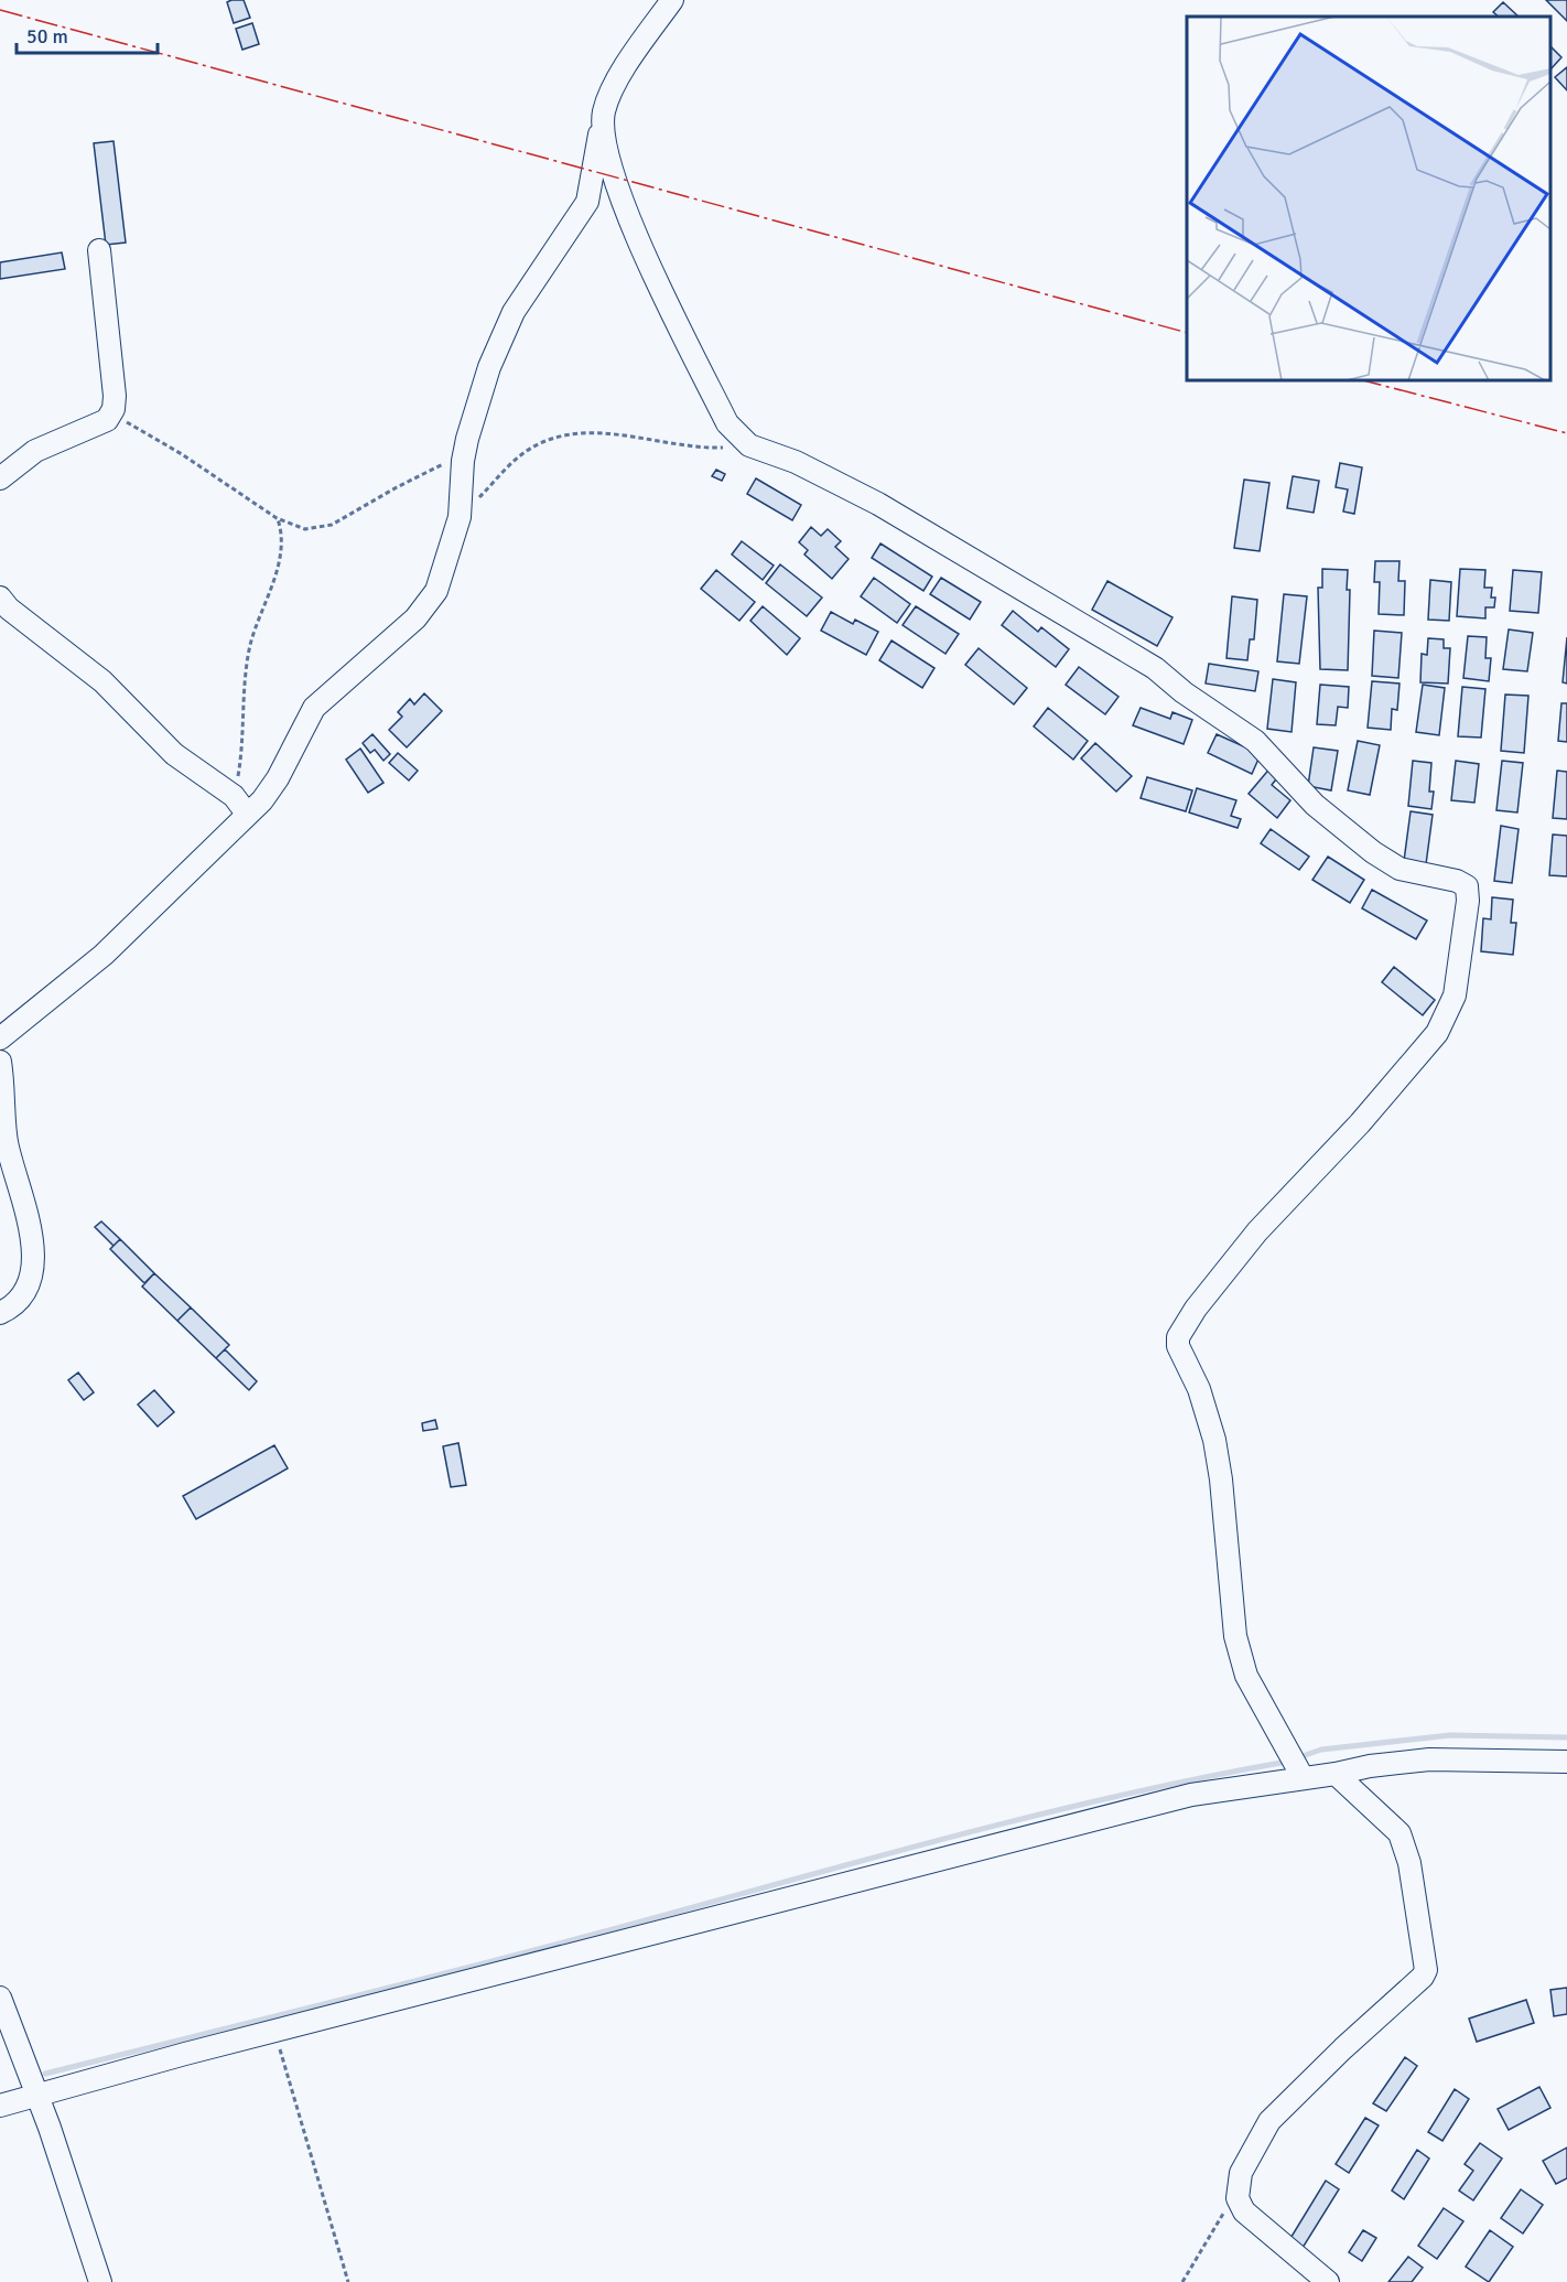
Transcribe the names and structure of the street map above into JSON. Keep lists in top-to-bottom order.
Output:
{
  "scale_bar": "50 m"
}
